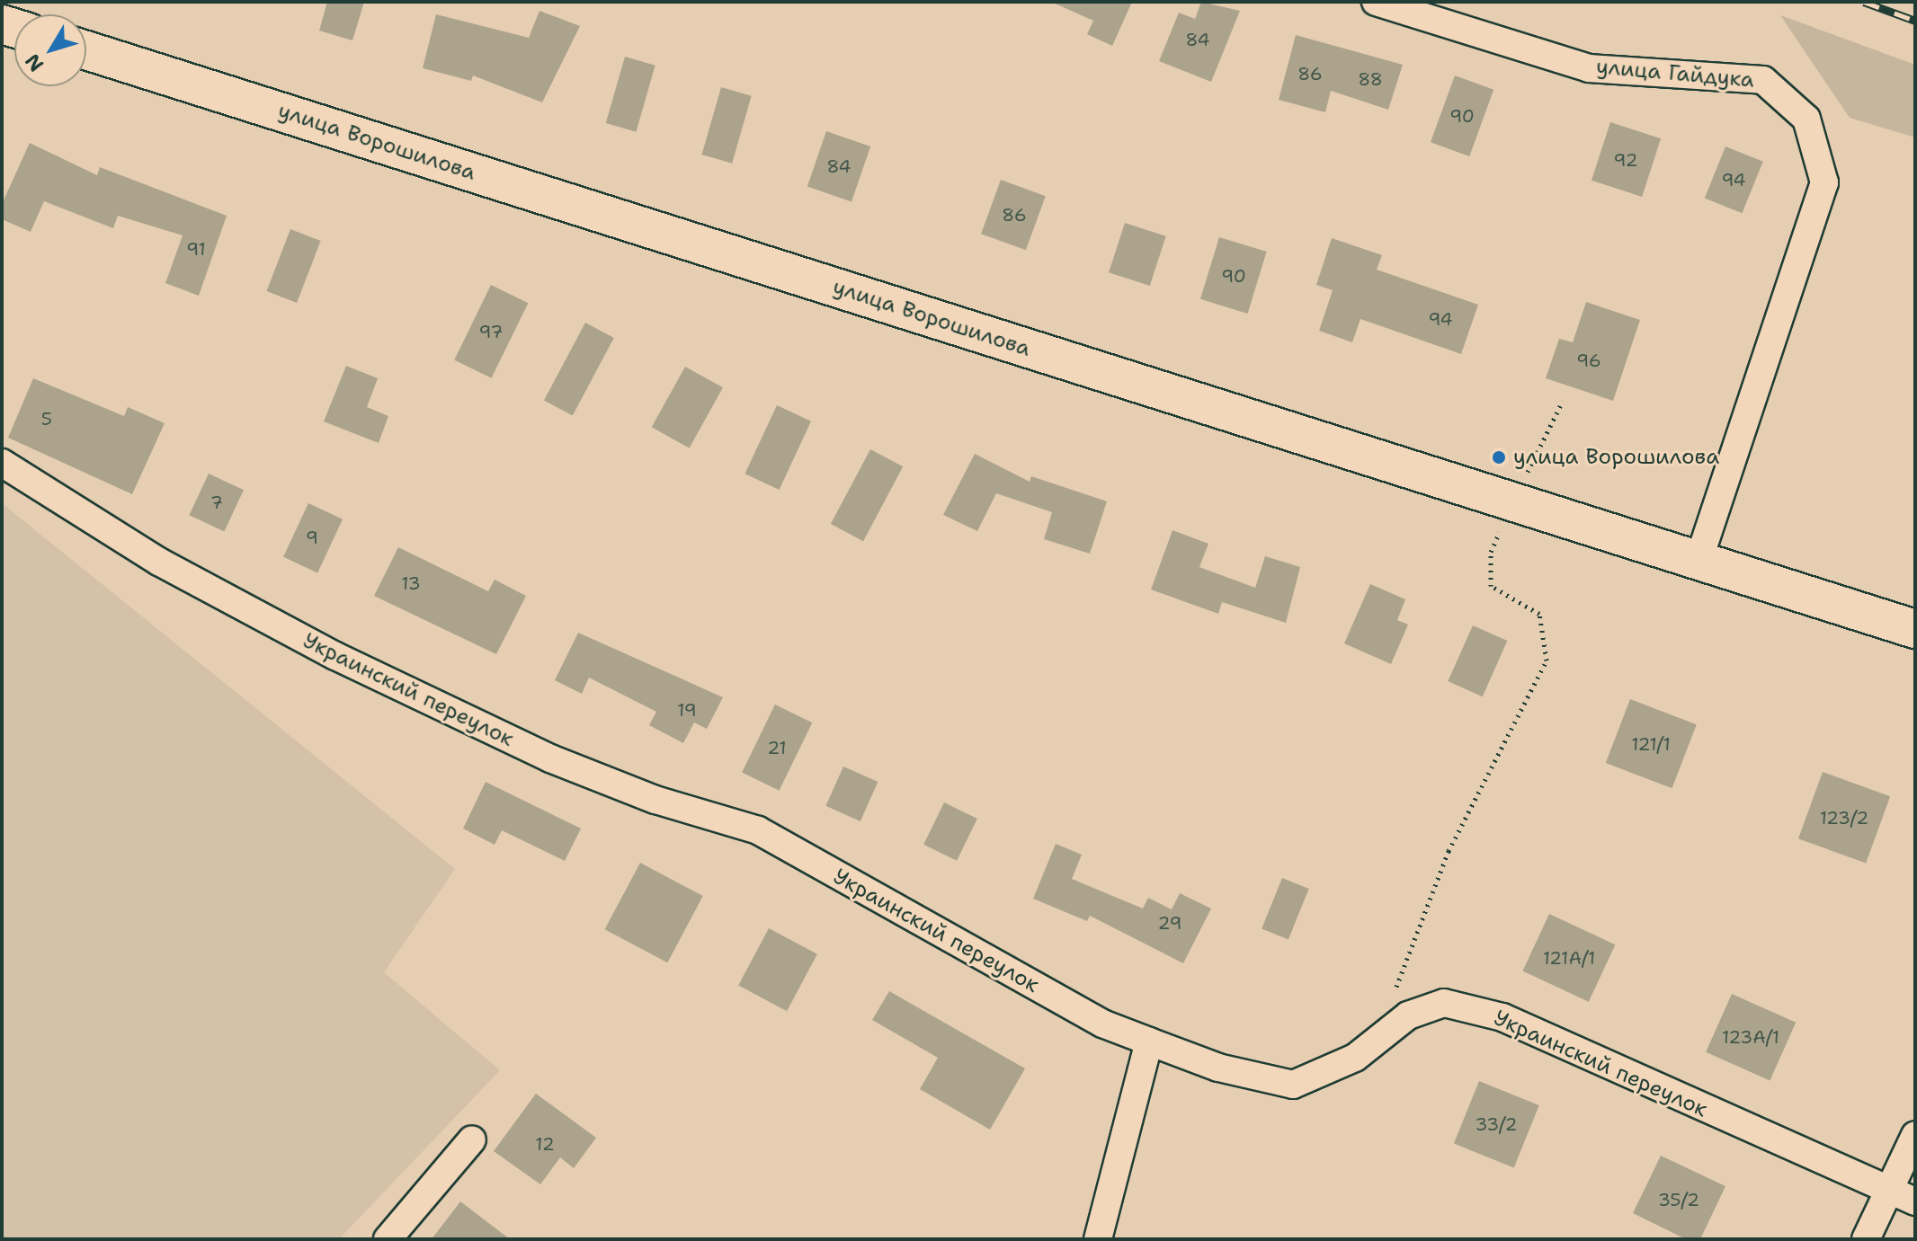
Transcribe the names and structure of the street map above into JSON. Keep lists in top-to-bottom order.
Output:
{
  "streets": {
    "main road": ["улица Ворошилова"],
    "street": ["улица Гайдука", "Украинский переулок"]
  },
  "crossings": [
    ["улица Гайдука", "улица Ворошилова"]
  ],
  "places": ["улица Ворошилова"],
  "house_numbers": [
    "84",
    "86",
    "88",
    "90",
    "92",
    "84",
    "94",
    "86",
    "91",
    "90",
    "94",
    "97",
    "96",
    "5",
    "7",
    "9",
    "13",
    "19",
    "121/1",
    "21",
    "123/2",
    "29",
    "121А/1",
    "123А/1",
    "33/2",
    "12",
    "35/2"
  ],
  "north": "bottom left"
}
